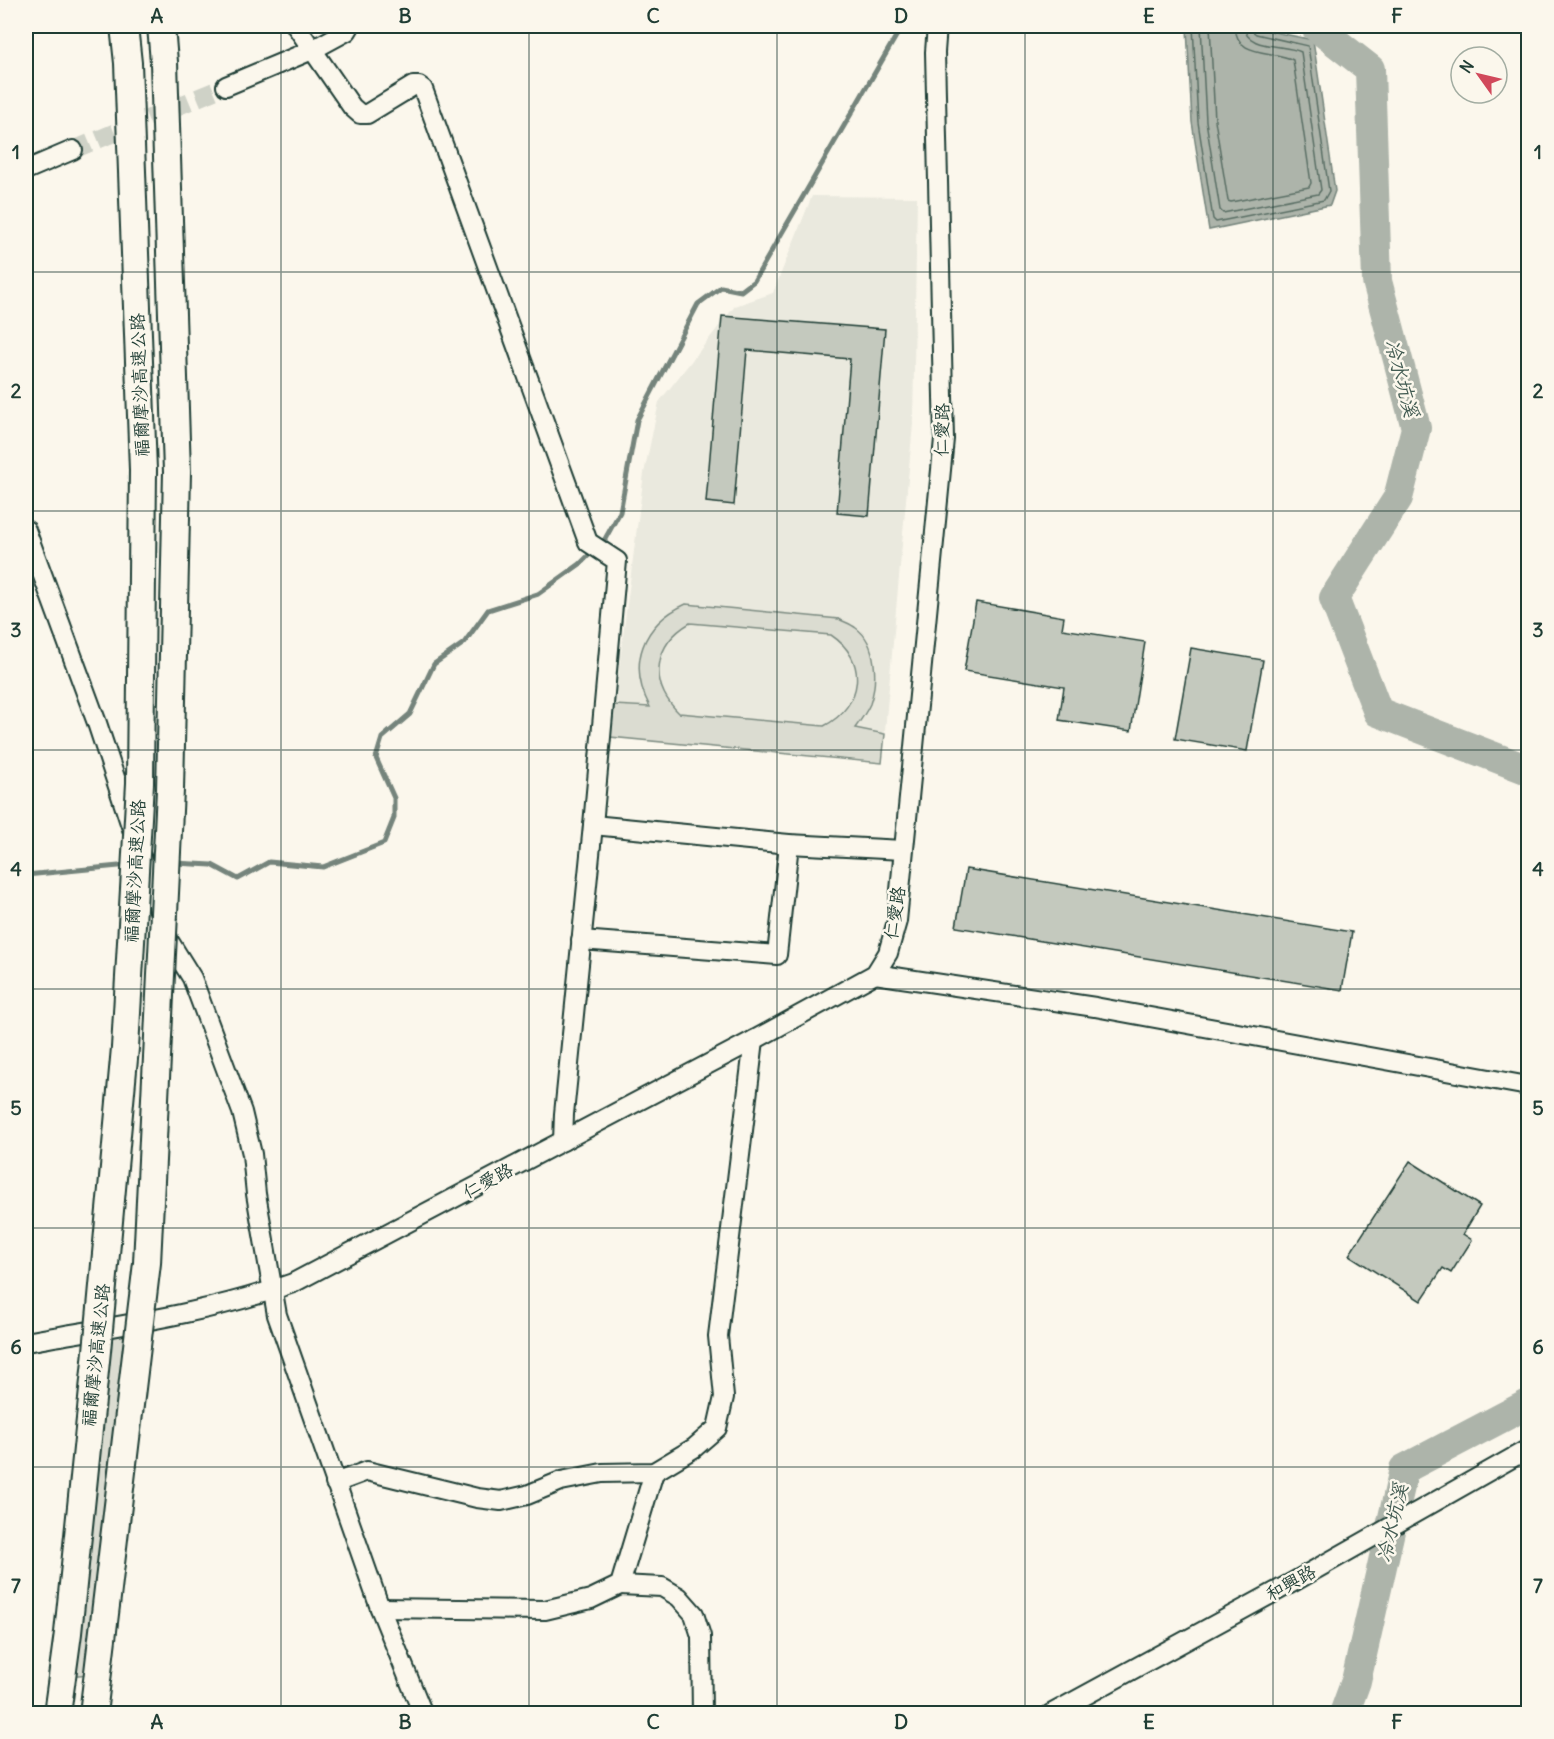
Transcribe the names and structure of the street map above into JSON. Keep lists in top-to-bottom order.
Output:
{
  "streets": {
    "highway": ["福爾摩沙高速公路"],
    "street": ["仁愛路", "和興路"]
  },
  "water": ["冷水坑溪"],
  "north": "top left",
  "grid": {
    "columns": [
      "A",
      "B",
      "C",
      "D",
      "E",
      "F"
    ],
    "rows": [
      "1",
      "2",
      "3",
      "4",
      "5",
      "6",
      "7"
    ]
  }
}
